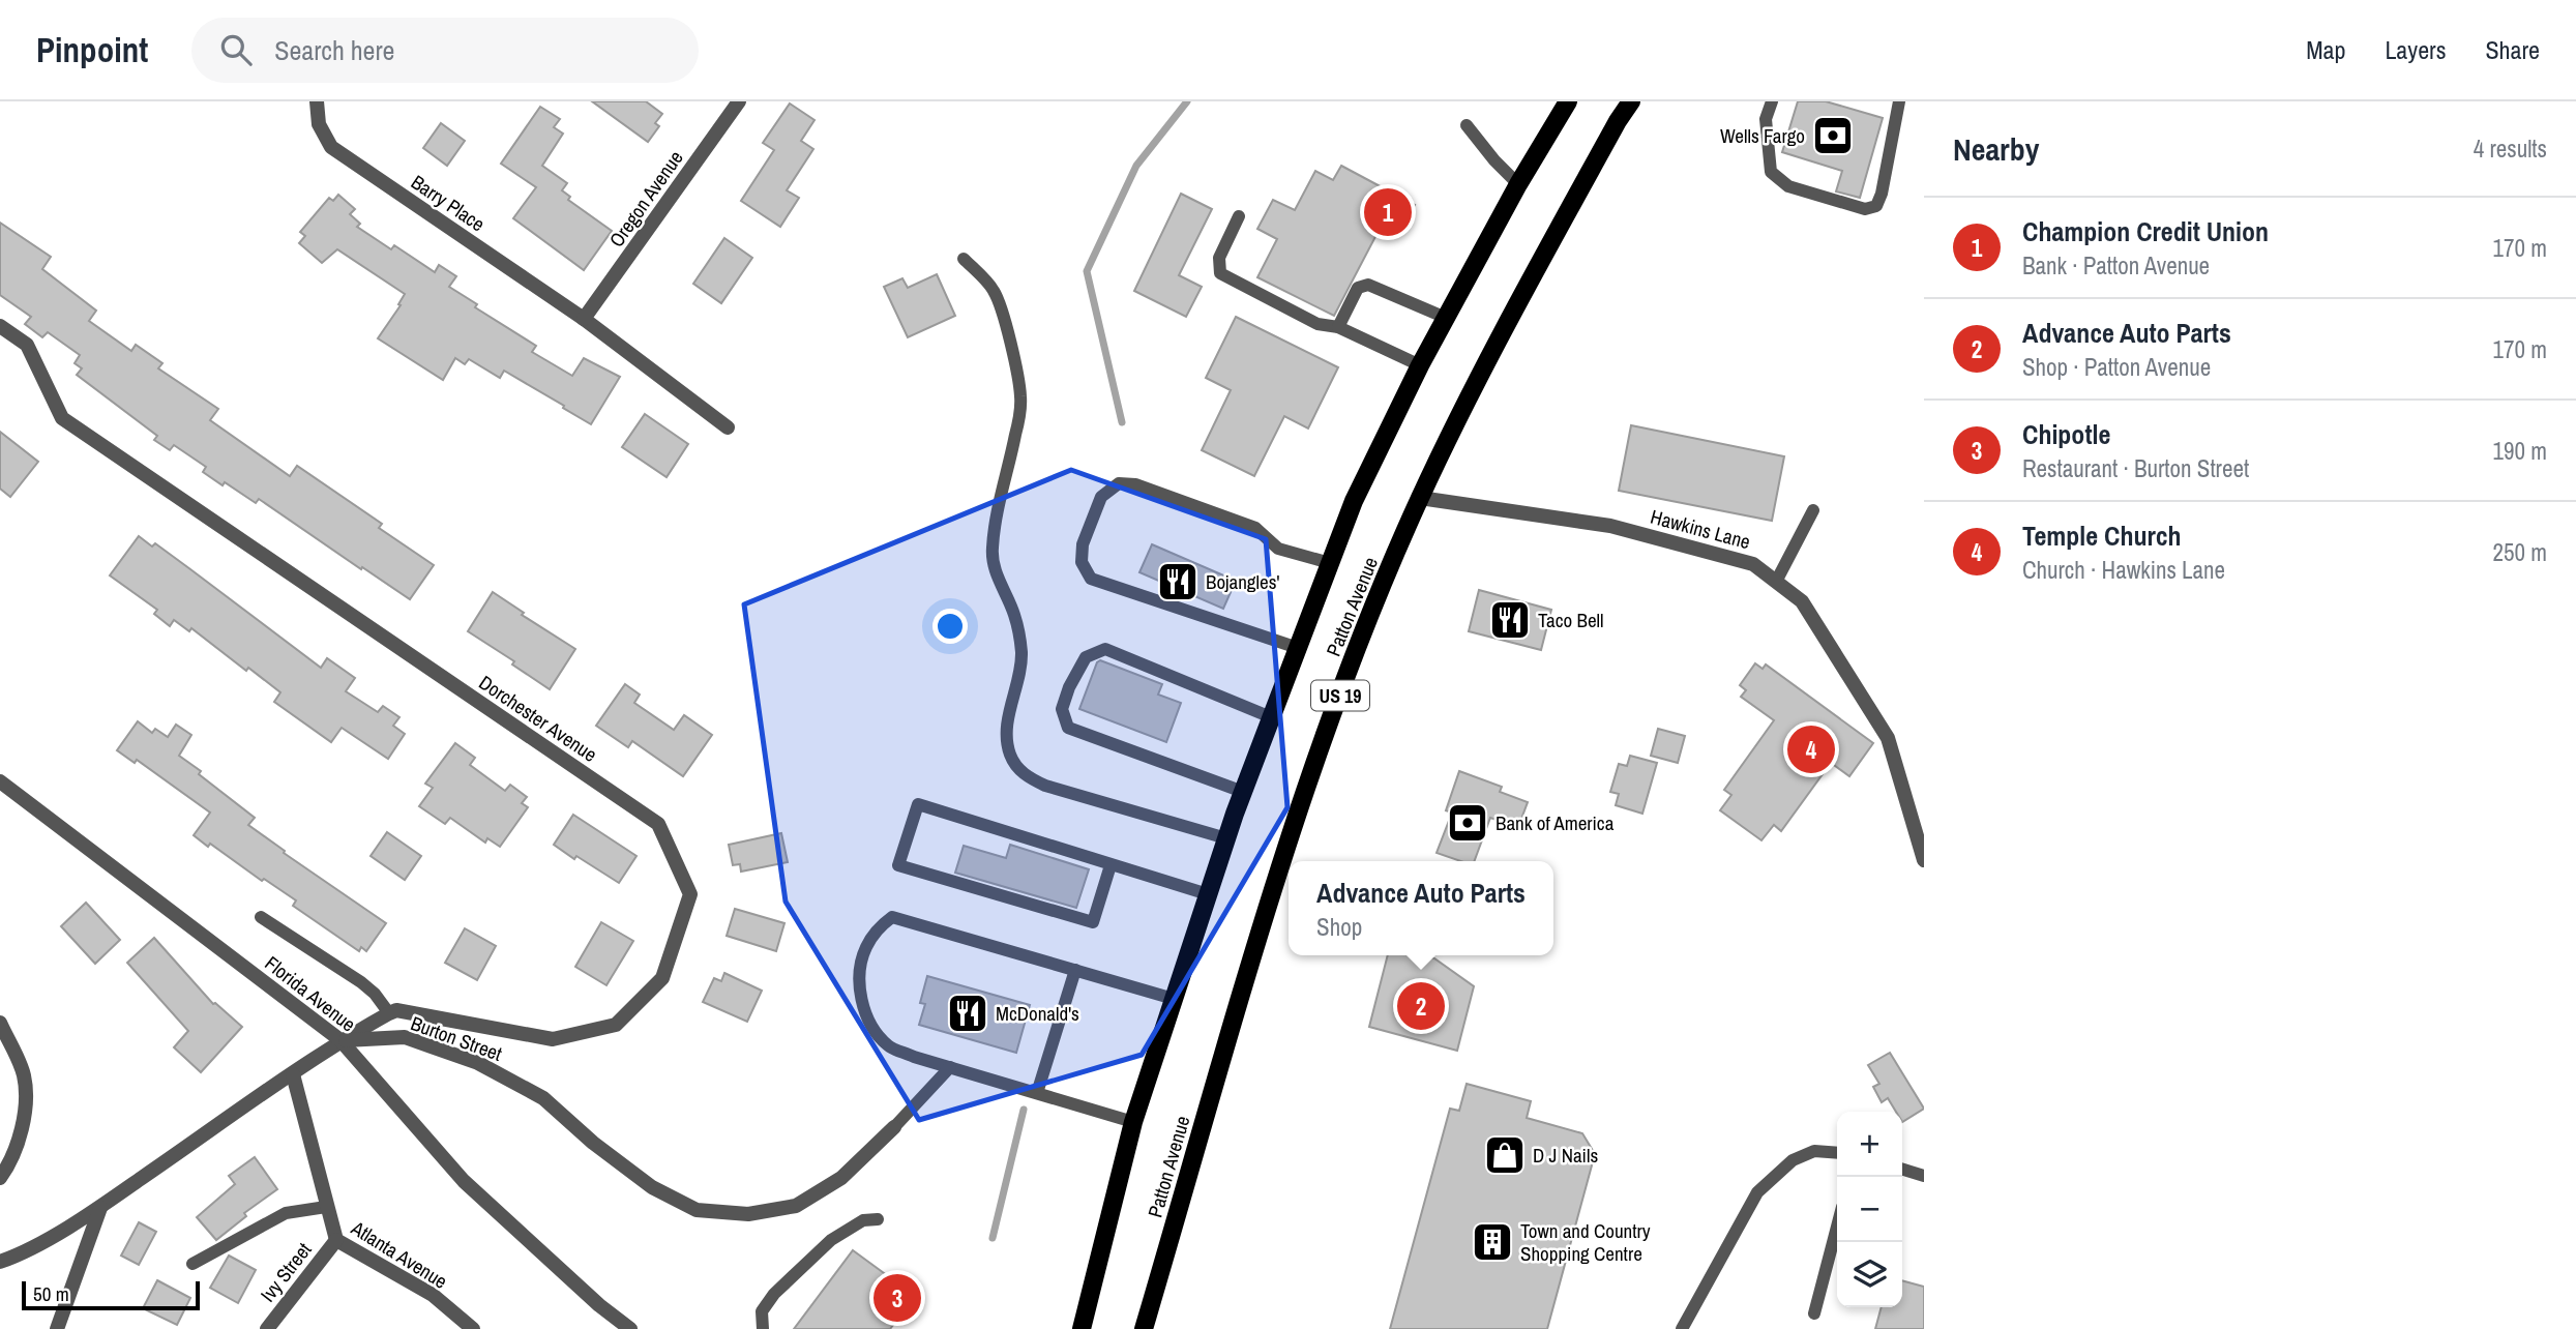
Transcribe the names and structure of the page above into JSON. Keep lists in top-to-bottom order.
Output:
{
  "streets": {
    "main road": ["Patton Avenue", "US 19"],
    "street": [
      "Oregon Avenue",
      "Barry Place",
      "Hawkins Lane",
      "Dorchester Avenue",
      "Florida Avenue",
      "Burton Street",
      "Atlanta Avenue",
      "Ivy Street"
    ]
  },
  "crossings": [
    ["Oregon Avenue", "Barry Place"],
    ["Hawkins Lane", "Patton Avenue"],
    ["Florida Avenue", "Burton Street"],
    ["Atlanta Avenue", "Ivy Street"]
  ],
  "places": {
    "bank": ["Wells Fargo", "Bank of America"],
    "restaurant": ["Bojangles'", "Taco Bell", "McDonald's"],
    "shop": ["D J Nails"],
    "building": ["Town and Country Shopping Centre"]
  },
  "scale_bar": "50 m",
  "page": {
    "header": "Pinpoint",
    "search": "Search here",
    "nav": ["Map", "Layers", "Share"],
    "heading": ["Nearby", "4 results"],
    "pins": [
      "1",
      "4",
      "2",
      "3"
    ],
    "list": [
      {
        "mark": "1",
        "name": "Champion Credit Union",
        "note": "Bank · Patton Avenue",
        "value": "170 m"
      },
      {
        "mark": "2",
        "name": "Advance Auto Parts",
        "note": "Shop · Patton Avenue",
        "value": "170 m"
      },
      {
        "mark": "3",
        "name": "Chipotle",
        "note": "Restaurant · Burton Street",
        "value": "190 m"
      },
      {
        "mark": "4",
        "name": "Temple Church",
        "note": "Church · Hawkins Lane",
        "value": "250 m"
      }
    ],
    "popup": ["Advance Auto Parts", "Shop"],
    "map_buttons": ["+", "−"],
    "scale": "50 m"
  }
}
